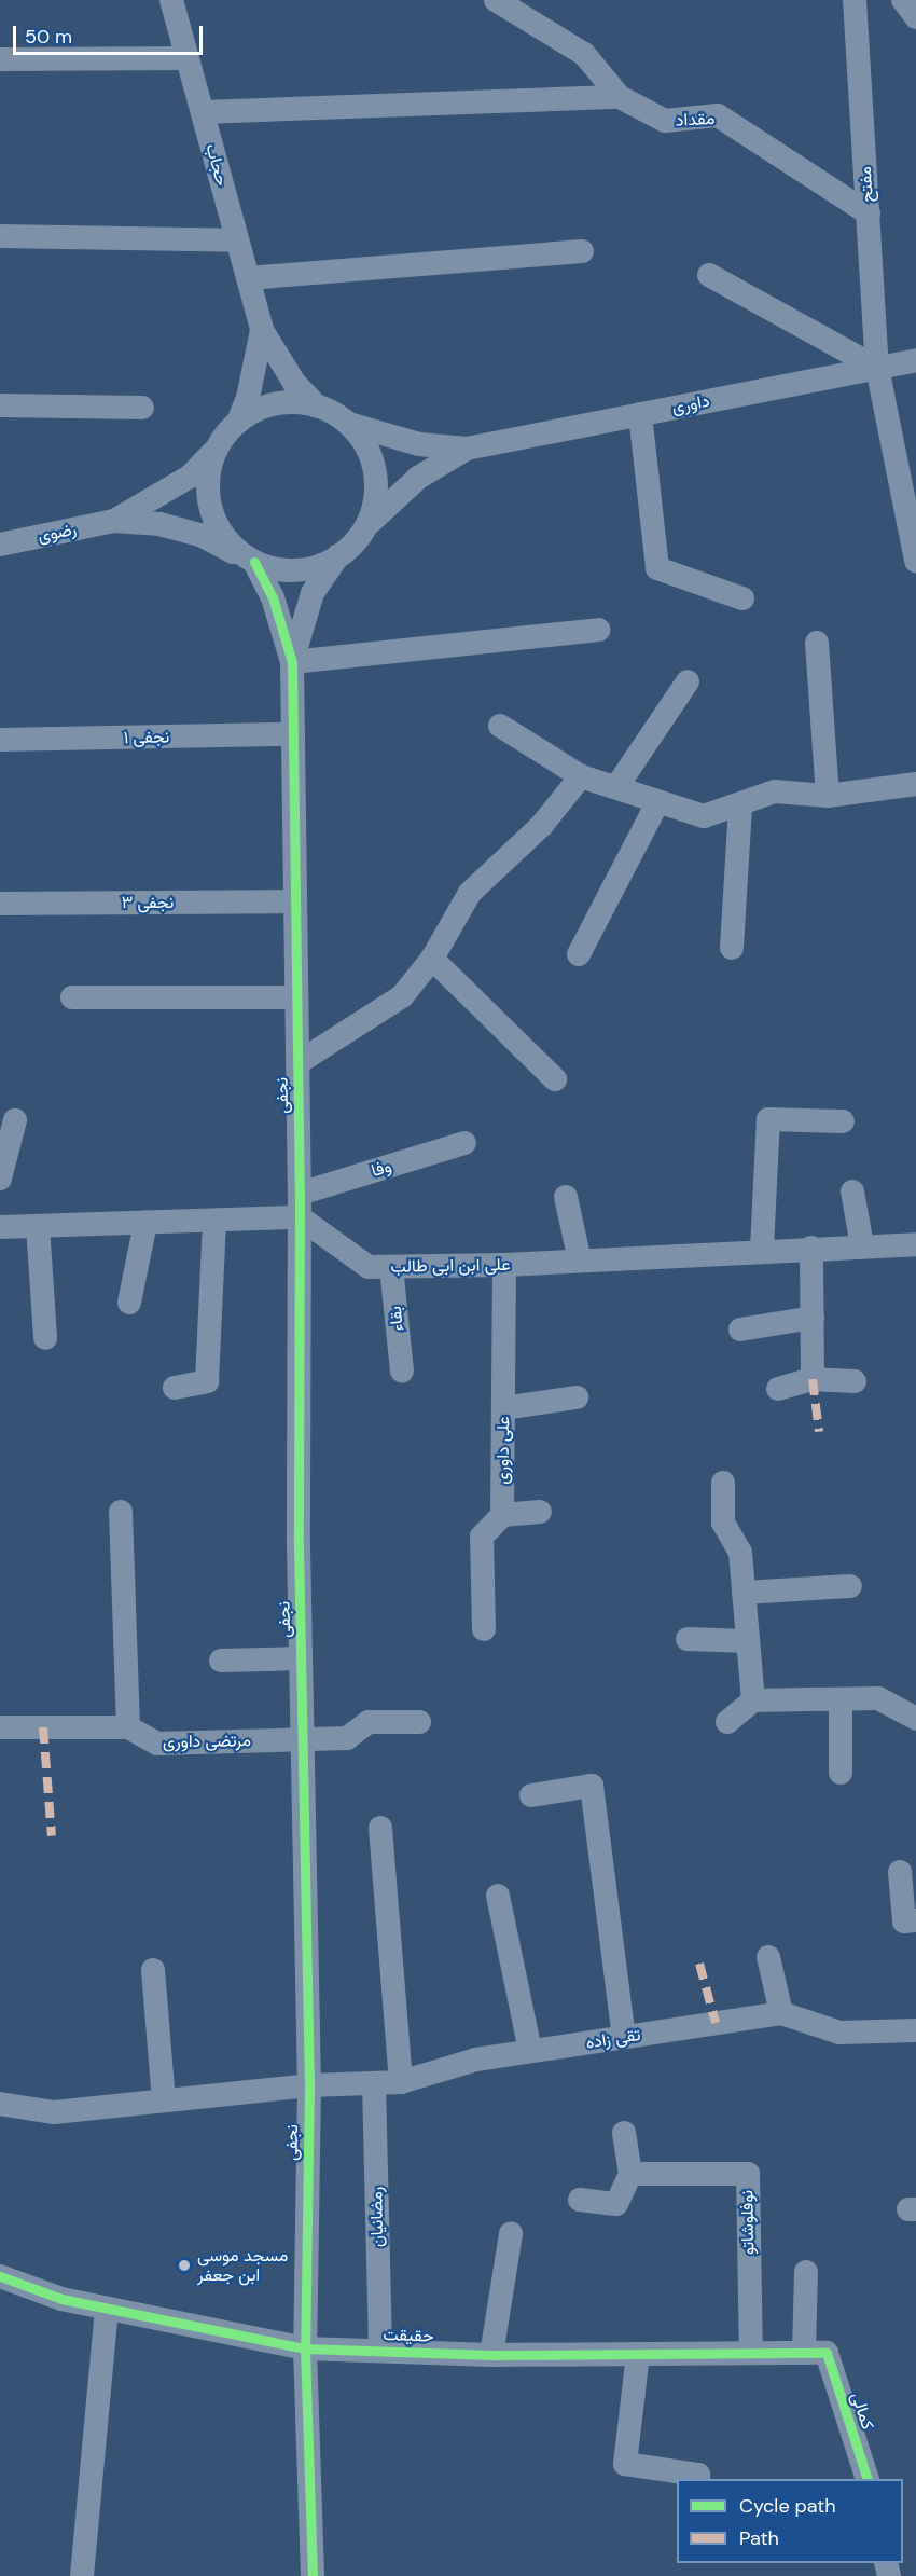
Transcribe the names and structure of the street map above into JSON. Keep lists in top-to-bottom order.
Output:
{
  "streets": {
    "street": [
      "مقداد",
      "حجاب",
      "مفتح",
      "داوری",
      "رضوی",
      "نجفی ۱",
      "نجفی ۳",
      "نجفی",
      "وفا",
      "علی ابن ابی طالب",
      "بقاء",
      "علی داوری",
      "مرتضی داوری",
      "تقی زاده",
      "رمضانیان",
      "نوفلوشاتو",
      "حقیقت",
      "کمالی"
    ]
  },
  "crossings": [
    ["مقداد", "مفتح"],
    ["مفتح", "داوری"],
    ["نجفی ۱", "نجفی"],
    ["نجفی ۳", "نجفی"],
    ["نجفی", "وفا"],
    ["نجفی", "علی ابن ابی طالب"],
    ["نجفی", "مرتضی داوری"],
    ["نجفی", "تقی زاده"],
    ["نجفی", "حقیقت"],
    ["وفا", "علی ابن ابی طالب"],
    ["علی ابن ابی طالب", "بقاء"],
    ["علی ابن ابی طالب", "علی داوری"],
    ["تقی زاده", "رمضانیان"],
    ["رمضانیان", "حقیقت"],
    ["نوفلوشاتو", "حقیقت"],
    ["حقیقت", "کمالی"]
  ],
  "places": ["مسجد موسی ابن جعفر"],
  "legend": ["Cycle path", "Path"],
  "scale_bar": "50 m"
}
